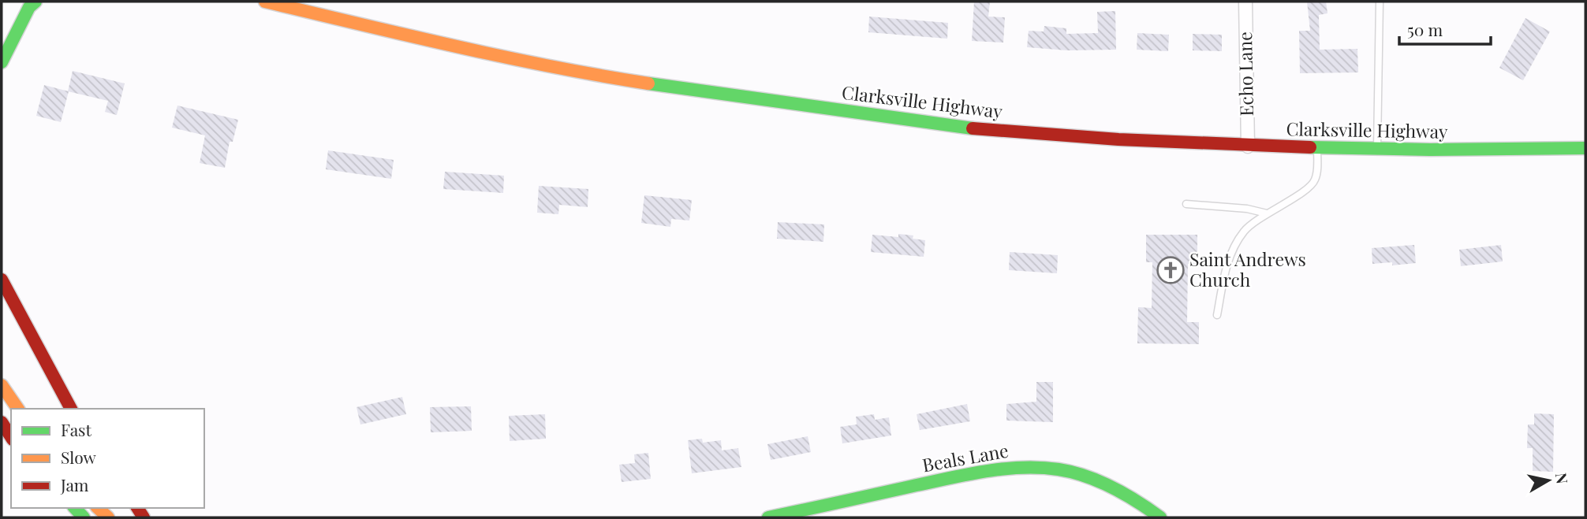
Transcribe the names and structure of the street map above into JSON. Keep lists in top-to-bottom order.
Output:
{
  "streets": {
    "main road": ["Clarksville Highway", "Beals Lane"],
    "street": ["Echo Lane"]
  },
  "crossings": [
    ["Echo Lane", "Clarksville Highway"]
  ],
  "places": {
    "church": ["Saint Andrews Church"]
  },
  "legend": ["Fast", "Slow", "Jam"],
  "scale_bar": "50 m",
  "north": "right"
}
